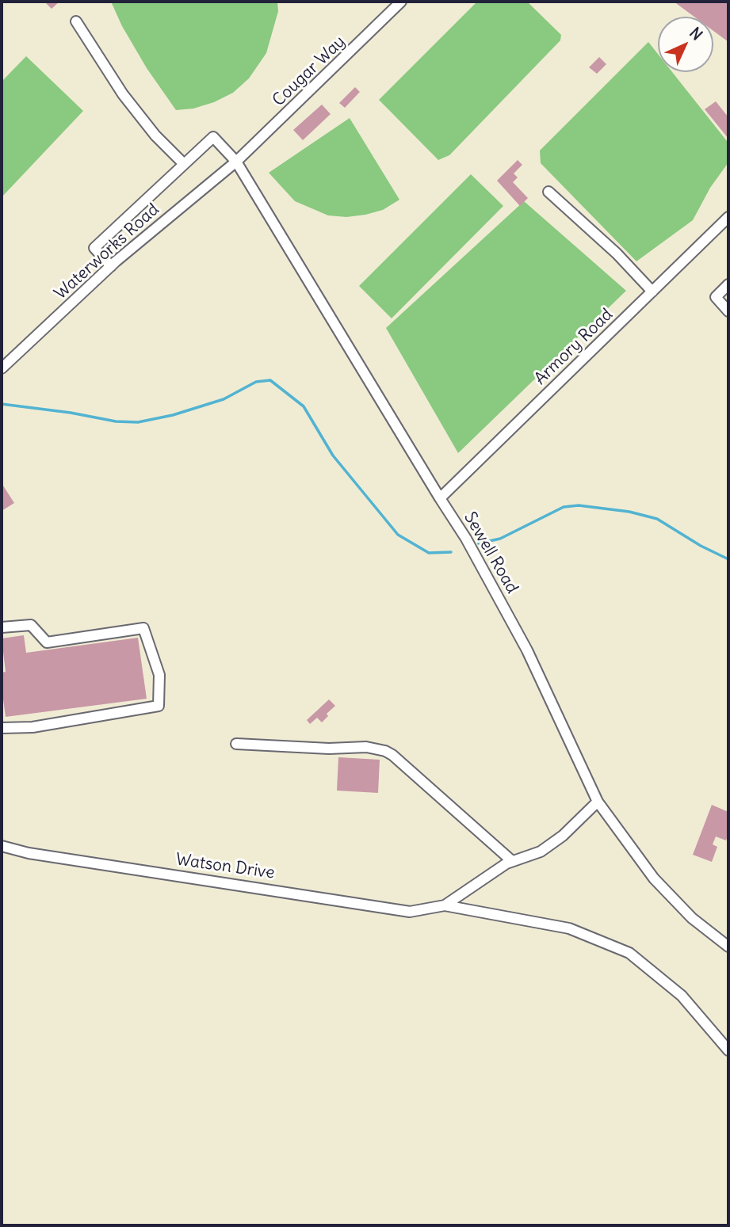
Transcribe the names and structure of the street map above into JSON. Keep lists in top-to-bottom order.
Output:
{
  "streets": {
    "street": [
      "Cougar Way",
      "Waterworks Road",
      "Armory Road",
      "Sewell Road",
      "Watson Drive"
    ]
  },
  "crossings": [
    ["Cougar Way", "Waterworks Road"],
    ["Cougar Way", "Sewell Road"],
    ["Waterworks Road", "Sewell Road"],
    ["Armory Road", "Sewell Road"]
  ],
  "north": "top right"
}
